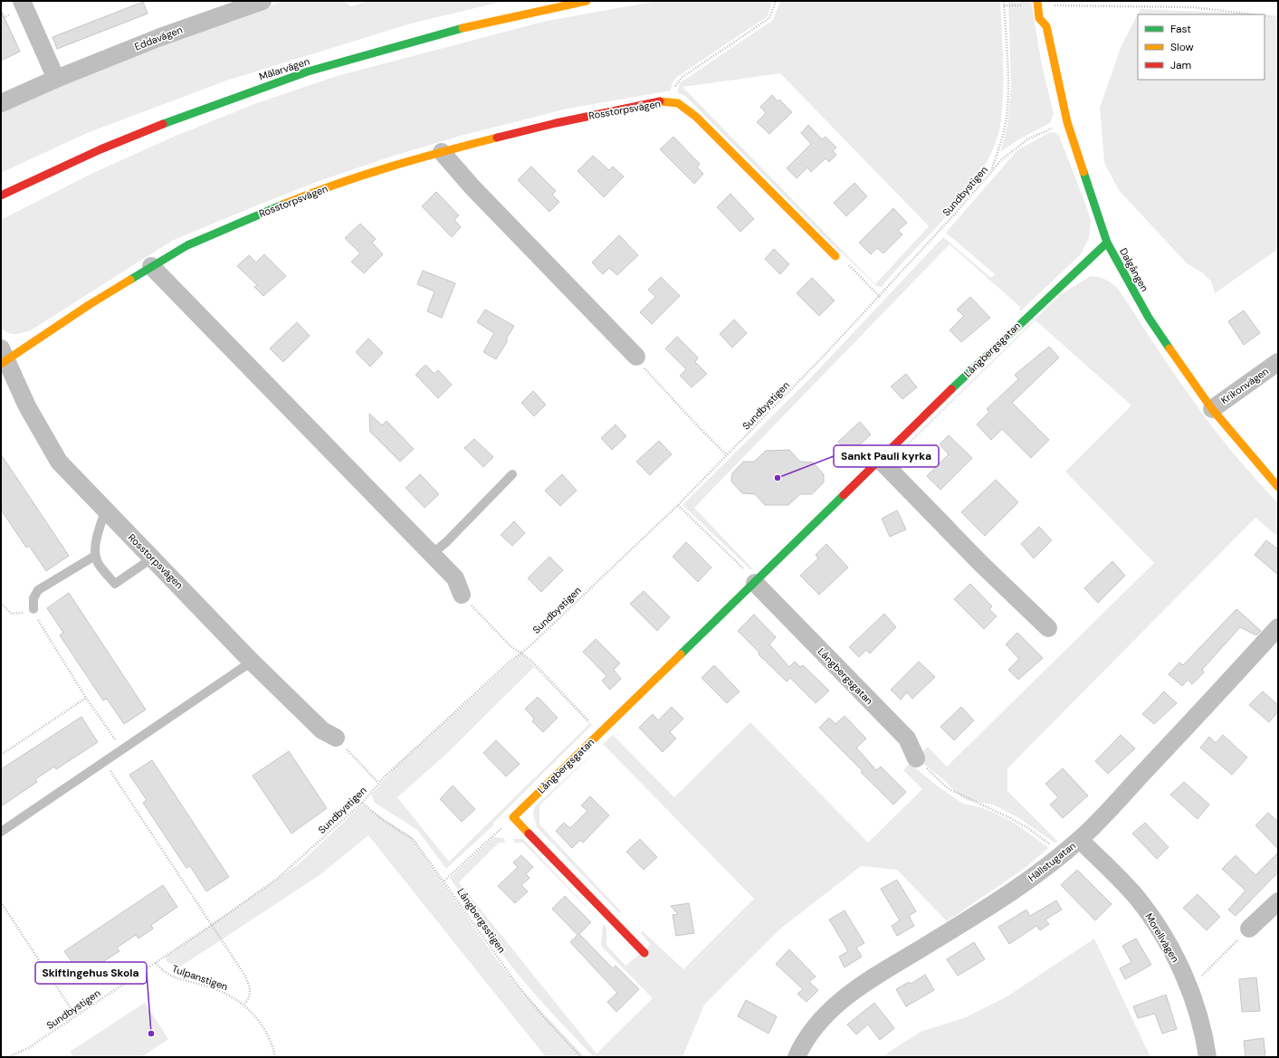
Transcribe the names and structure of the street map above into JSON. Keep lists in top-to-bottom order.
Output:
{
  "streets": {
    "street": [
      "Eddavägen",
      "Mälarvägen",
      "Rosstorpsvägen",
      "Dalgången",
      "Långbergsgatan",
      "Krikonvägen",
      "Hällstugatan",
      "Morellvägen"
    ],
    "path": ["Sundbystigen", "Långbergsstigen", "Tulpanstigen"]
  },
  "crossings": [
    ["Sundbystigen", "Dalgången"],
    ["Sundbystigen", "Långbergsstigen"],
    ["Sundbystigen", "Tulpanstigen"],
    ["Dalgången", "Långbergsgatan"],
    ["Dalgången", "Krikonvägen"],
    ["Hällstugatan", "Morellvägen"]
  ],
  "places": ["Sankt Pauli kyrka", "Skiftingehus Skola"],
  "legend": ["Fast", "Slow", "Jam"]
}
